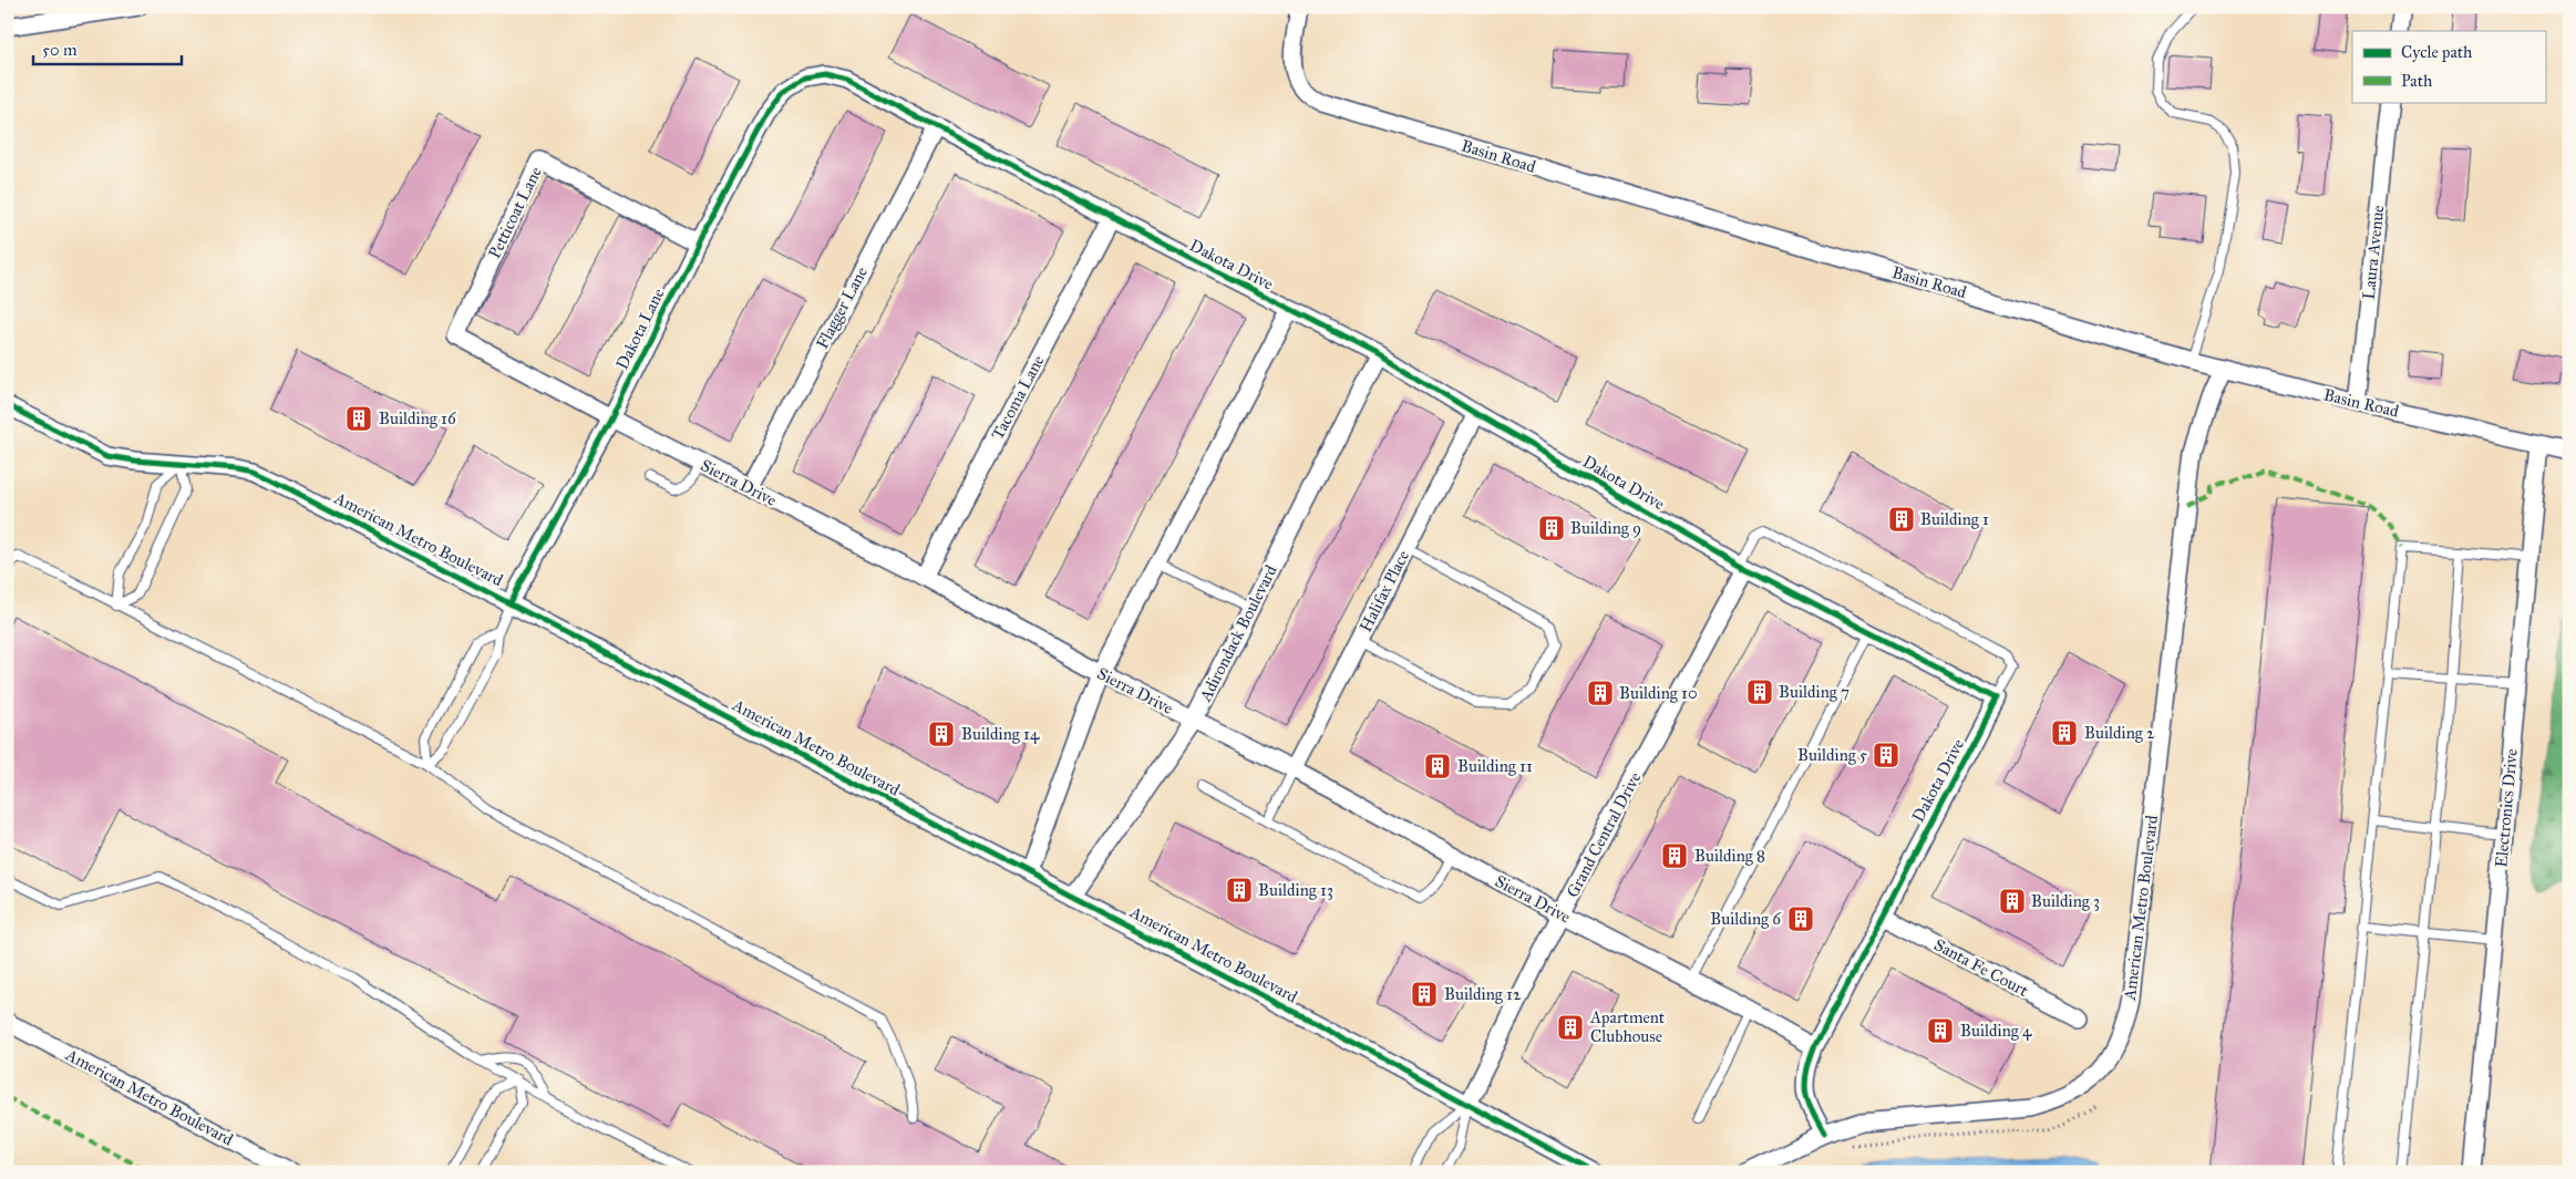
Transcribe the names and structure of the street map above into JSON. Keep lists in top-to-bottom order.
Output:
{
  "streets": {
    "street": [
      "Basin Road",
      "Petticoat Lane",
      "Laura Avenue",
      "Dakota Drive",
      "Flagger Lane",
      "Dakota Lane",
      "Tacoma Lane",
      "Sierra Drive",
      "American Metro Boulevard",
      "Halifax Place",
      "Adirondack Boulevard",
      "Electronics Drive",
      "Grand Central Drive",
      "Santa Fe Court"
    ]
  },
  "crossings": [
    ["Basin Road", "Laura Avenue"],
    ["Basin Road", "American Metro Boulevard"],
    ["Basin Road", "Electronics Drive"],
    ["Petticoat Lane", "Dakota Lane"],
    ["Petticoat Lane", "Sierra Drive"],
    ["Dakota Drive", "Flagger Lane"],
    ["Dakota Drive", "Dakota Lane"],
    ["Dakota Drive", "Tacoma Lane"],
    ["Dakota Drive", "Sierra Drive"],
    ["Dakota Drive", "American Metro Boulevard"],
    ["Dakota Drive", "Halifax Place"],
    ["Dakota Drive", "Adirondack Boulevard"],
    ["Dakota Drive", "Grand Central Drive"],
    ["Dakota Drive", "Santa Fe Court"],
    ["Flagger Lane", "Sierra Drive"],
    ["Dakota Lane", "Sierra Drive"],
    ["Dakota Lane", "American Metro Boulevard"],
    ["Tacoma Lane", "Sierra Drive"],
    ["Sierra Drive", "Halifax Place"],
    ["Sierra Drive", "Adirondack Boulevard"],
    ["Sierra Drive", "Grand Central Drive"],
    ["American Metro Boulevard", "Adirondack Boulevard"],
    ["American Metro Boulevard", "Grand Central Drive"]
  ],
  "places": {
    "building": [
      "Building 16",
      "Building 1",
      "Building 9",
      "Building 7",
      "Building 10",
      "Building 2",
      "Building 14",
      "Building 5",
      "Building 11",
      "Building 8",
      "Building 13",
      "Building 3",
      "Building 6",
      "Building 12",
      "Apartment Clubhouse",
      "Building 4"
    ]
  },
  "legend": ["Cycle path", "Path"],
  "scale_bar": "50 m"
}
